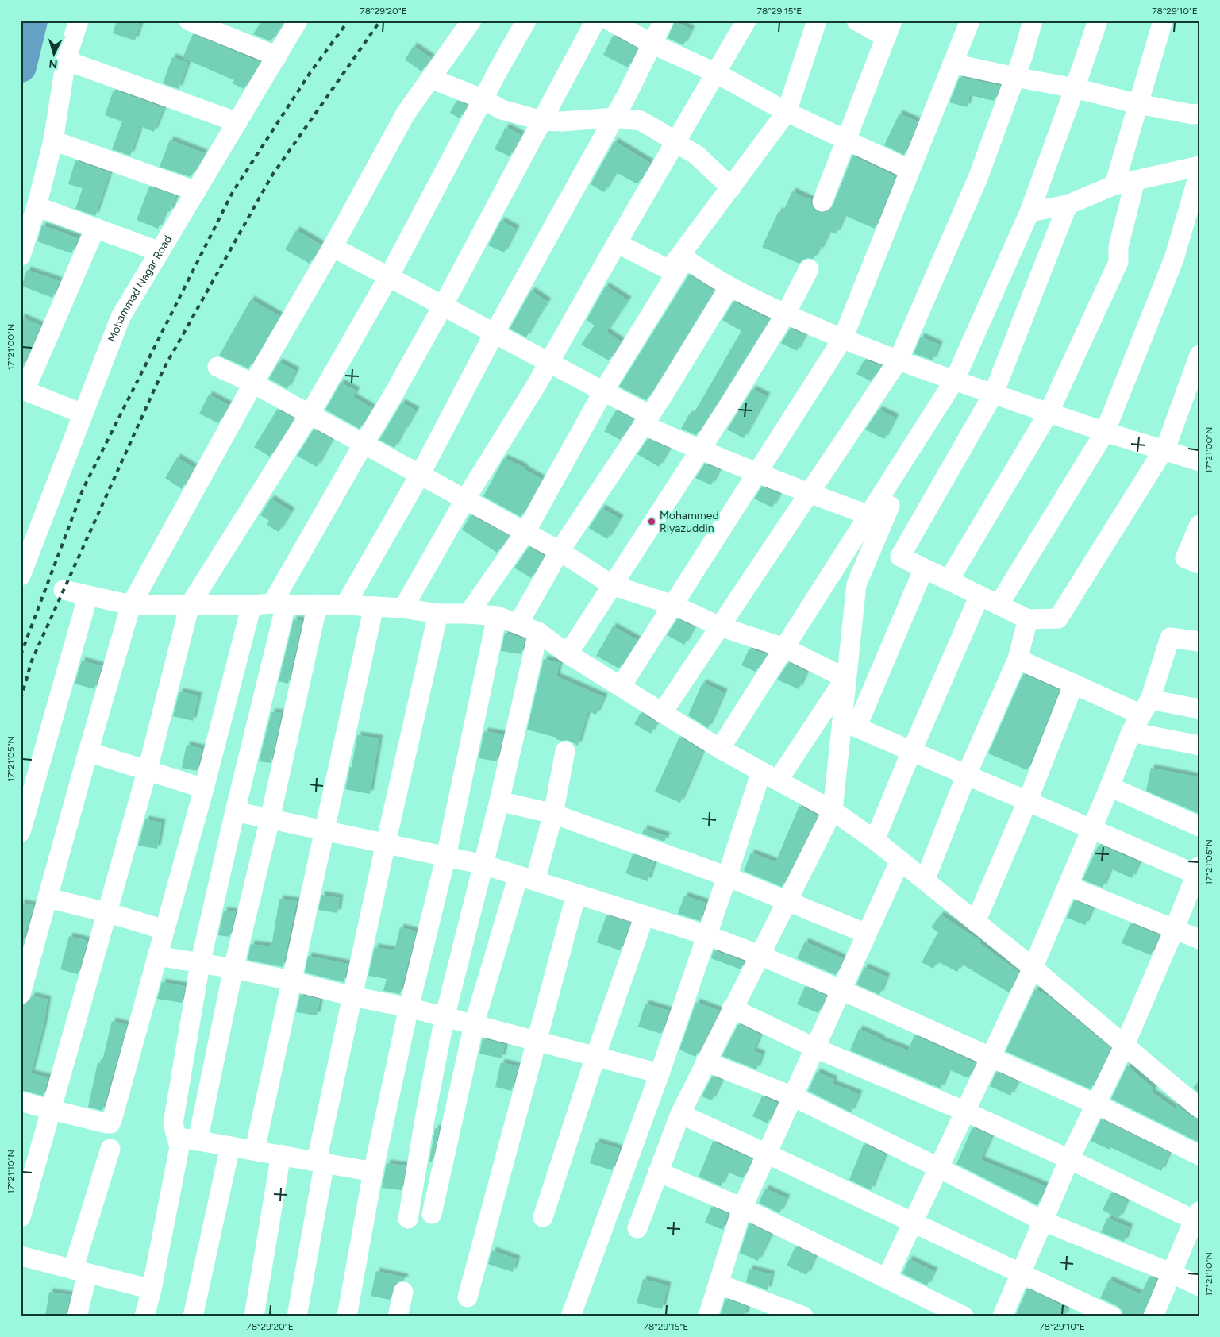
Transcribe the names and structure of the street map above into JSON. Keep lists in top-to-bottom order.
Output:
{
  "streets": {
    "street": ["Mohammad Nagar Road"]
  },
  "places": ["Mohammed Riyazuddin"],
  "north": "bottom",
  "coordinates": [
    "78°29'20\"E",
    "78°29'15\"E",
    "78°29'10\"E",
    "17°21'00\"N",
    "17°21'05\"N",
    "17°21'10\"N"
  ]
}
